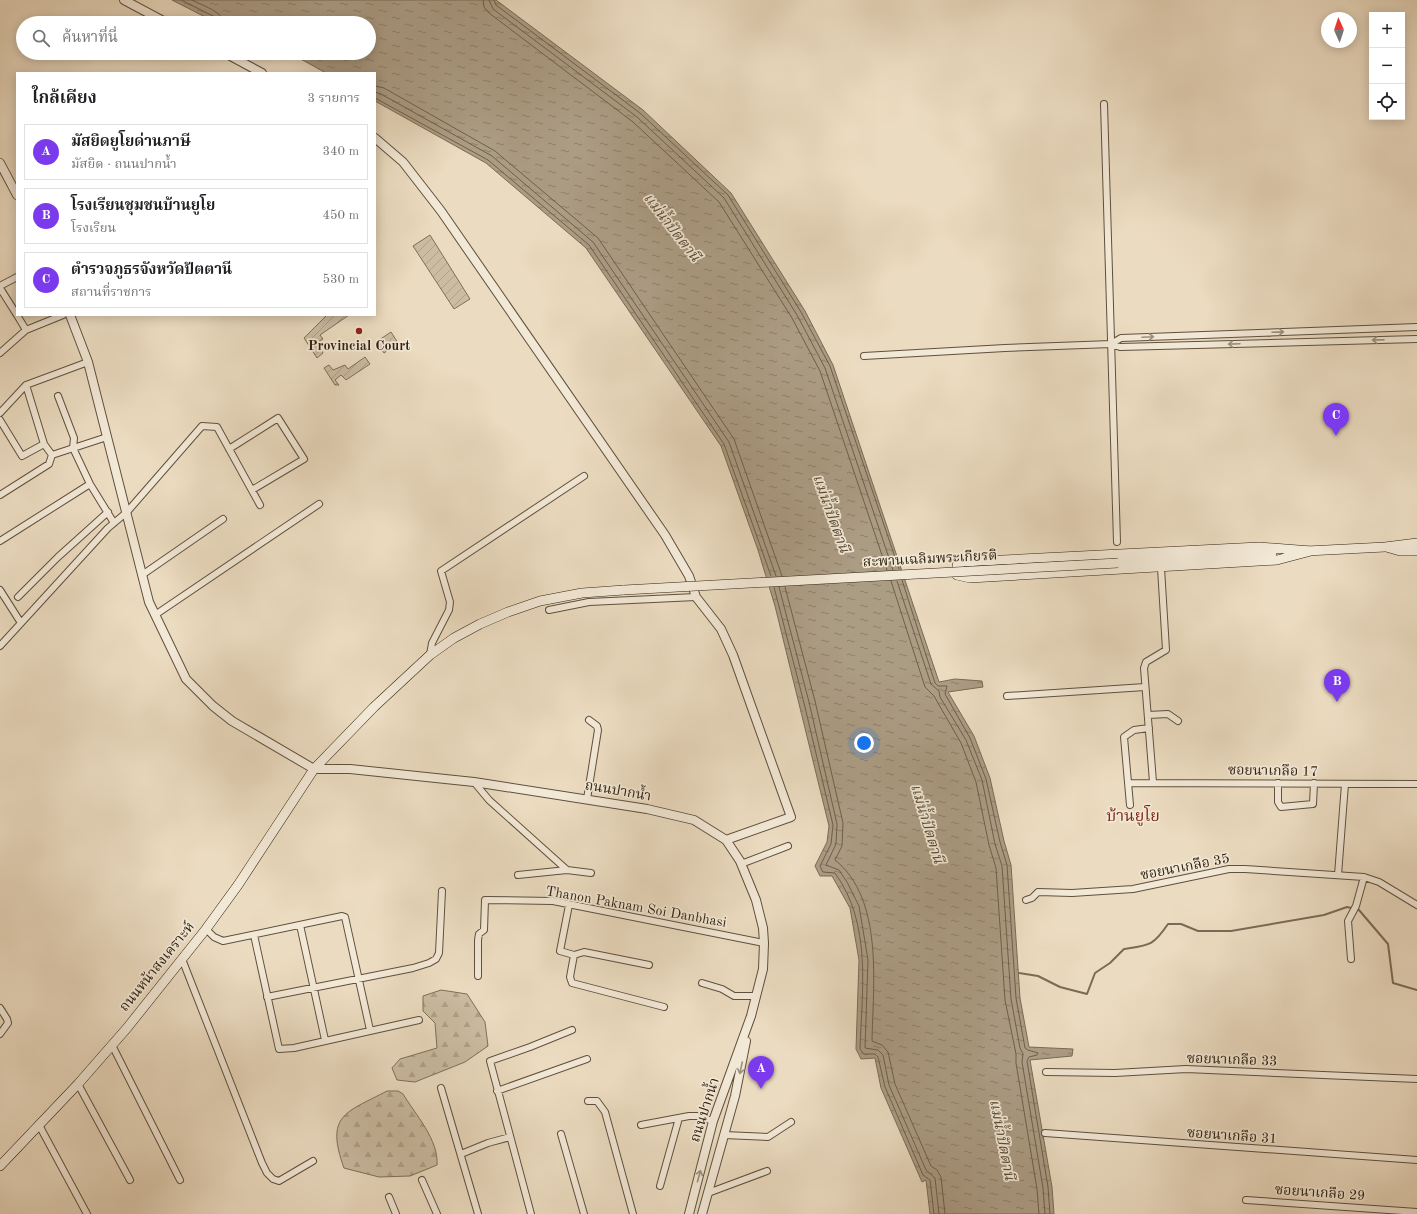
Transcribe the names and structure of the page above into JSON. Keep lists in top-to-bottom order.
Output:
{
  "streets": {
    "main road": ["สะพานเฉลิมพระเกียรติ", "ถนนหน้าสงเคราะห์"],
    "street": [
      "ซอยนาเกลือ 17",
      "ถนนปากน้ำ",
      "ซอยนาเกลือ 35",
      "Thanon Paknam Soi Danbhasi",
      "ซอยนาเกลือ 33",
      "ซอยนาเกลือ 31",
      "ซอยนาเกลือ 29"
    ]
  },
  "crossings": [
    ["สะพานเฉลิมพระเกียรติ", "ถนนหน้าสงเคราะห์"],
    ["ถนนปากน้ำ", "Thanon Paknam Soi Danbhasi"],
    ["ถนนปากน้ำ", "ถนนหน้าสงเคราะห์"]
  ],
  "districts": ["บ้านยูโย"],
  "water": ["แม่น้ำปัตตานี"],
  "places": ["Provincial Court"],
  "north": "top",
  "page": {
    "map_buttons": ["+", "−"],
    "search": "ค้นหาที่นี่",
    "heading": ["ใกล้เคียง", "3 รายการ"],
    "list": [
      {
        "mark": "A",
        "name": "มัสยิดยูโยด่านภาษี",
        "note": "มัสยิด · ถนนปากน้ำ",
        "value": "340 m"
      },
      {
        "mark": "B",
        "name": "โรงเรียนชุมชนบ้านยูโย",
        "note": "โรงเรียน",
        "value": "450 m"
      },
      {
        "mark": "C",
        "name": "ตำรวจภูธรจังหวัดปัตตานี",
        "note": "สถานที่ราชการ",
        "value": "530 m"
      }
    ],
    "pins": ["C", "B", "A"]
  }
}
